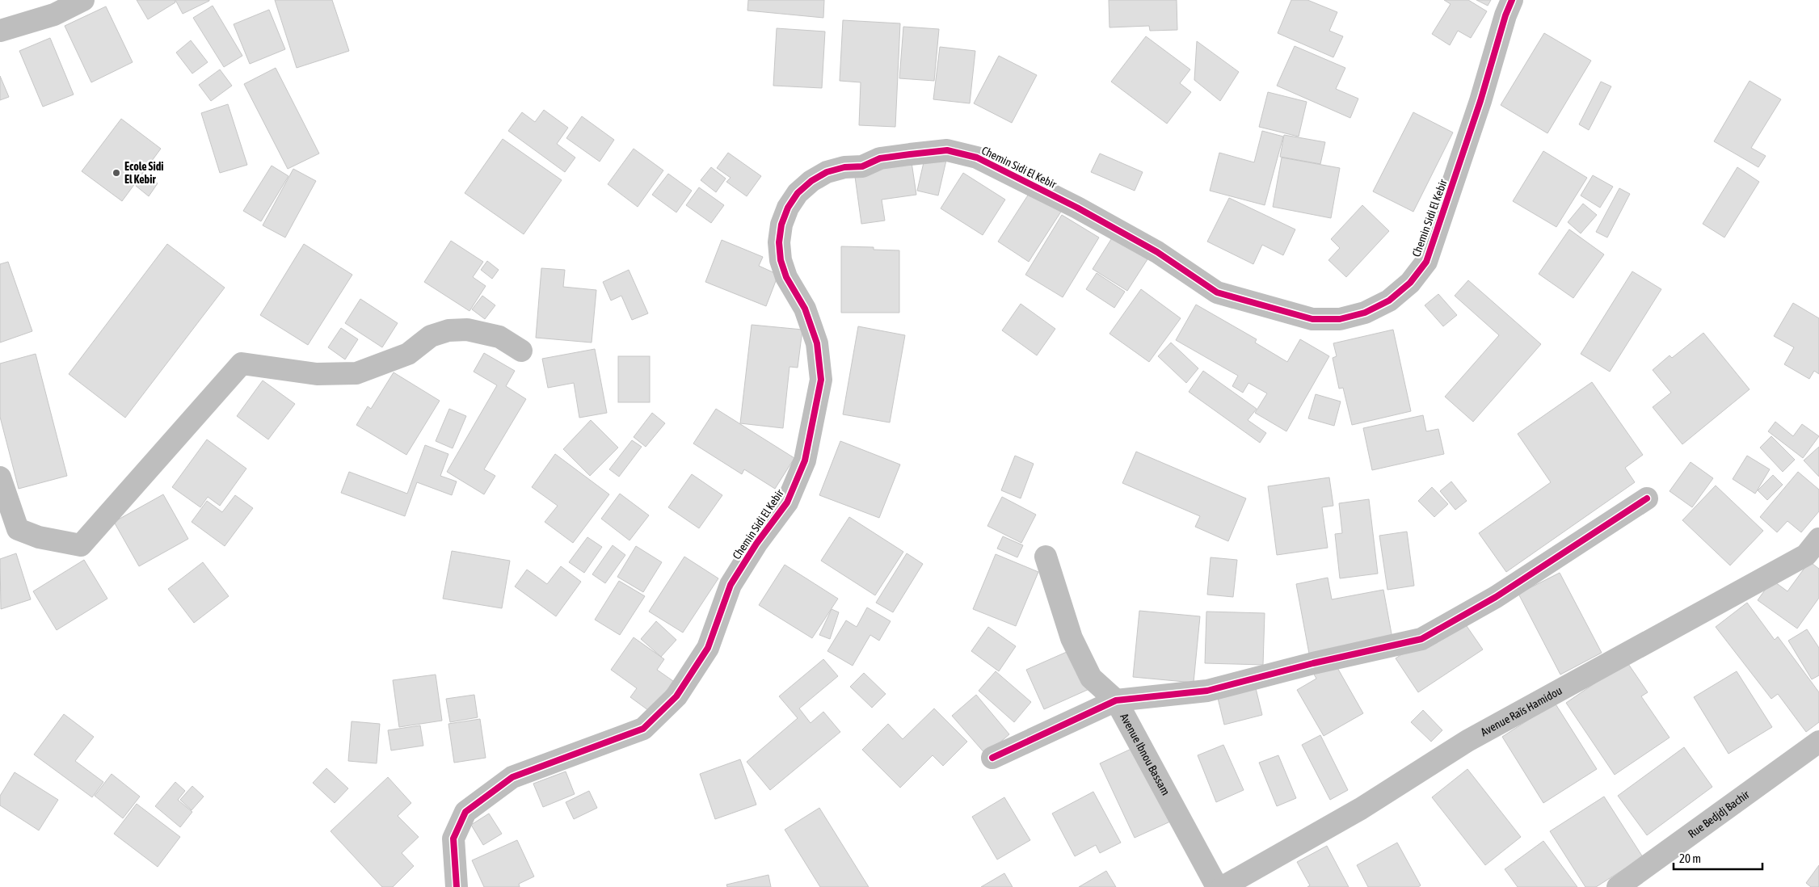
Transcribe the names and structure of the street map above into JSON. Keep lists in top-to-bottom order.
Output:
{
  "streets": {
    "street": [
      "Chemin Sidi El Kebir",
      "Avenue Raïs Hamidou",
      "Avenue Ibnou Bassam",
      "Rue Bedjdj Bachir"
    ]
  },
  "places": ["Ecole Sidi El Kebir"],
  "scale_bar": "20 m"
}
